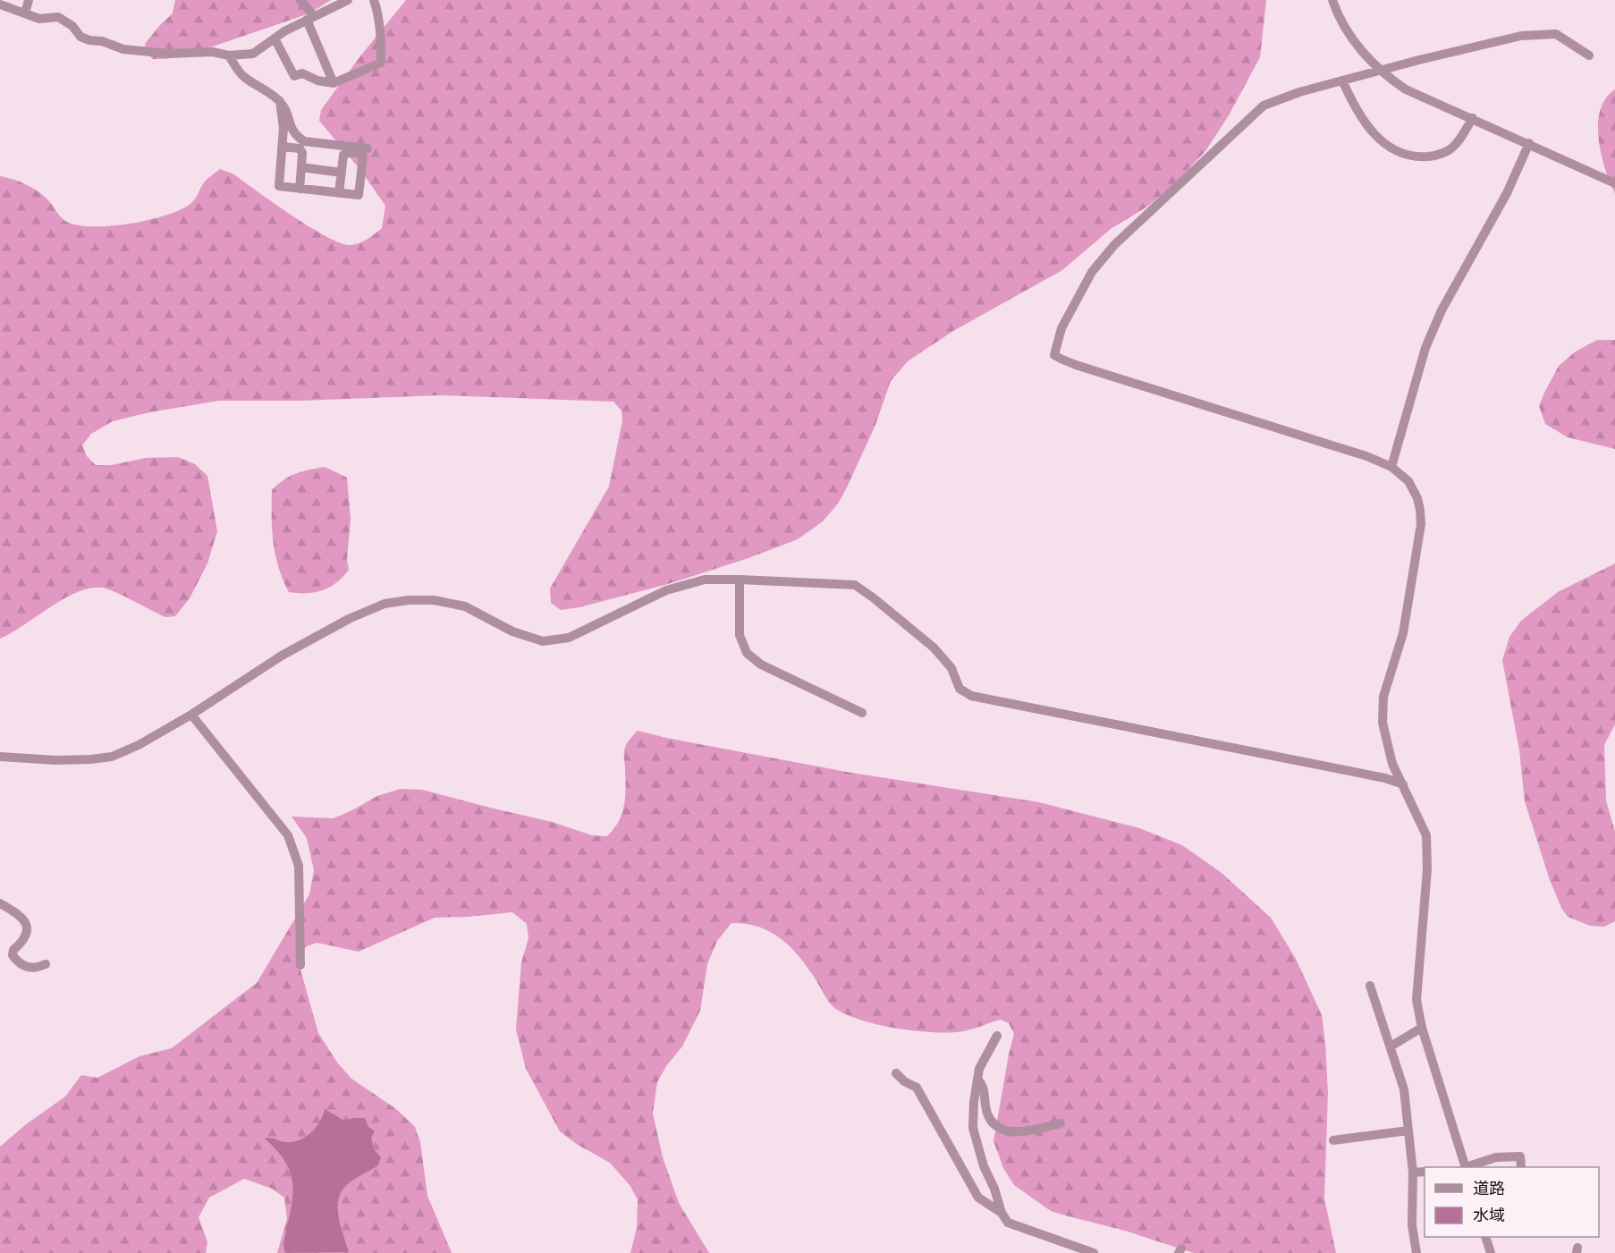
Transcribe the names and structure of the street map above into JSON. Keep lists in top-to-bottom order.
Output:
{
  "legend": ["道路", "水域"]
}
